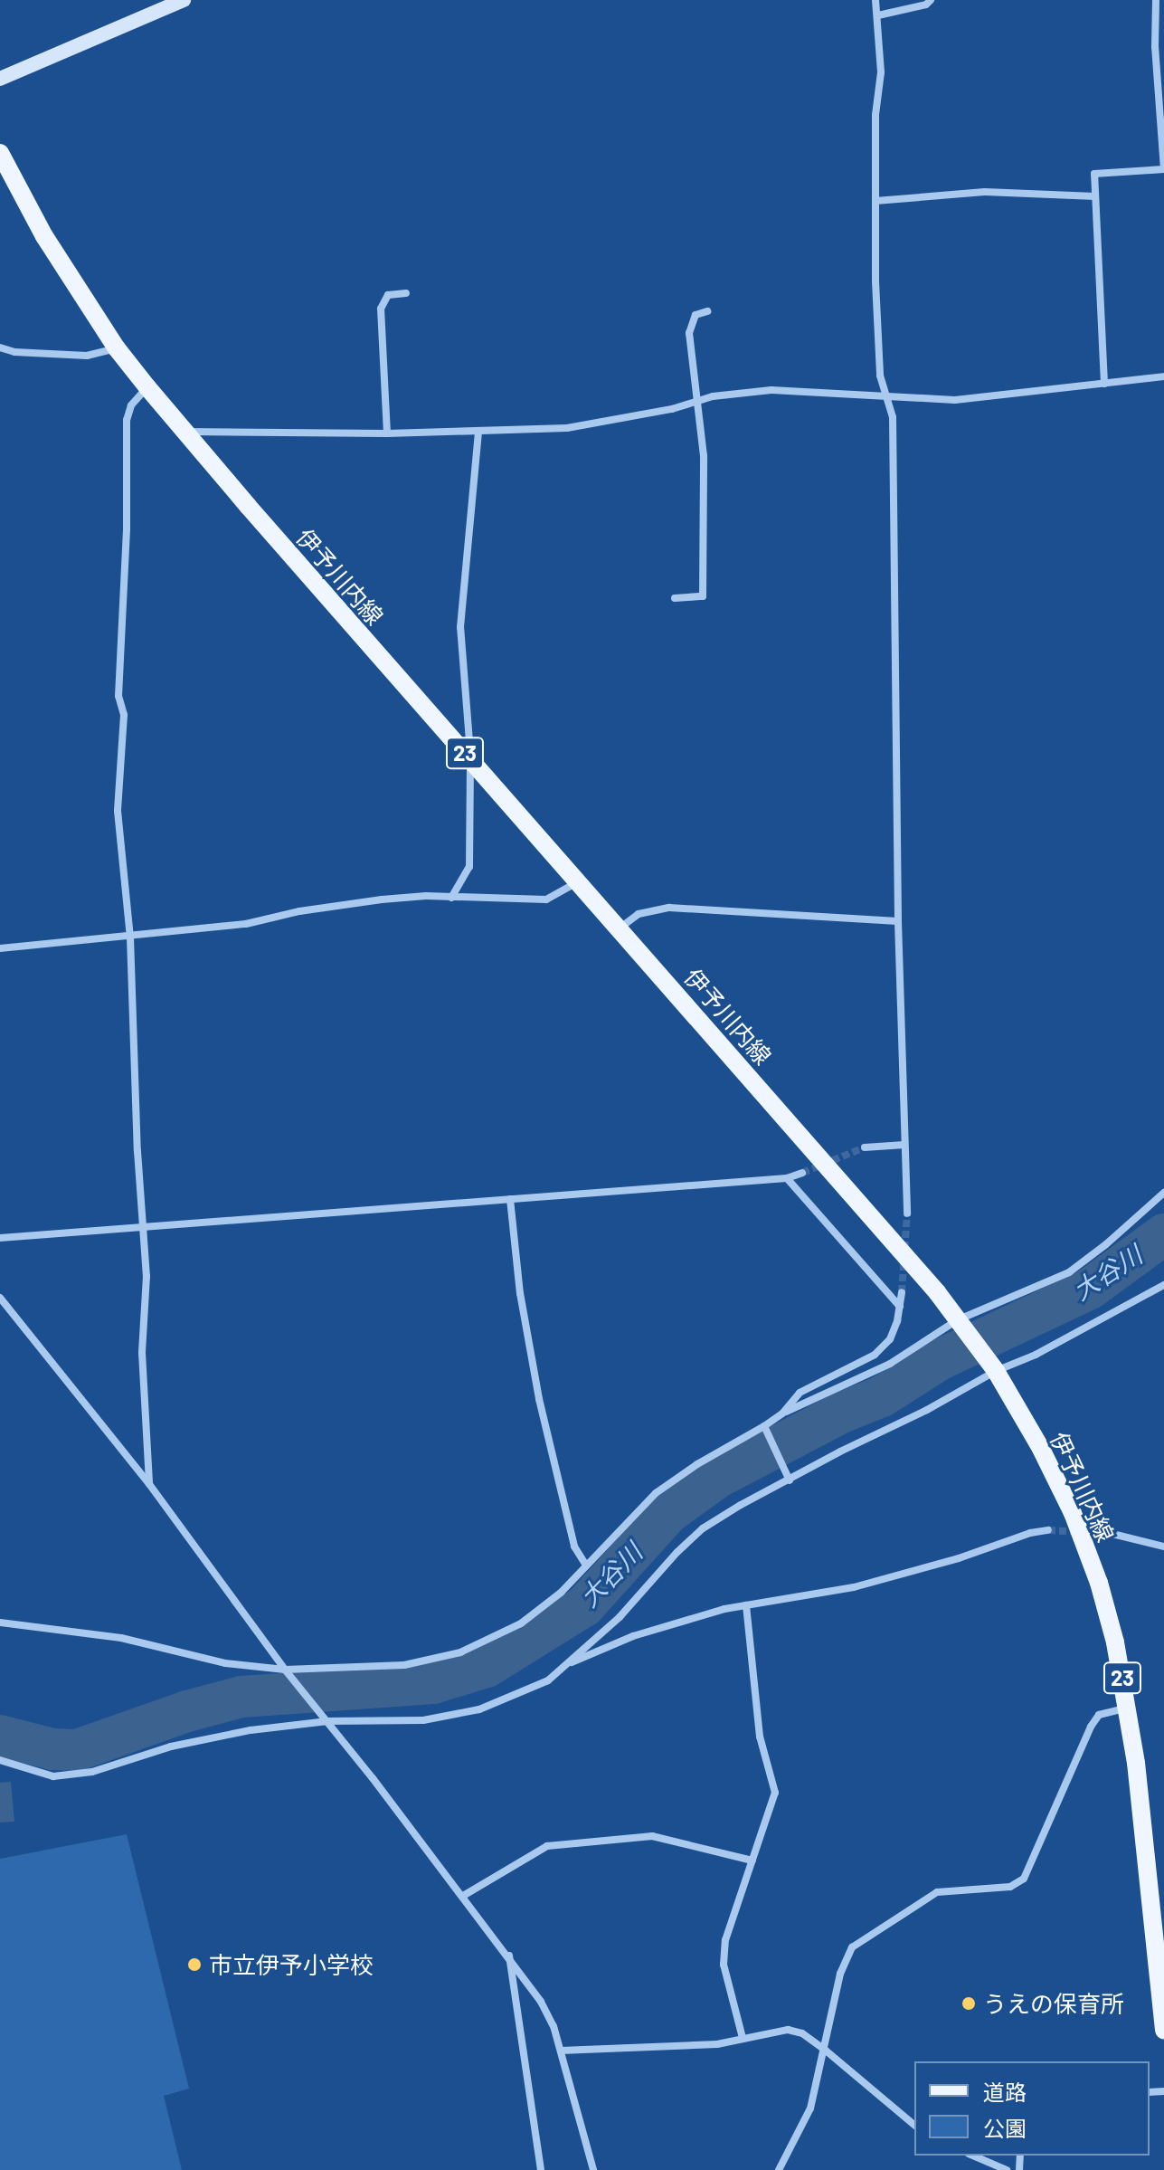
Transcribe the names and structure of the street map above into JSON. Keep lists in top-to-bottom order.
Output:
{
  "streets": {
    "main road": ["伊予川内線", "23"]
  },
  "water": ["大谷川"],
  "places": ["市立伊予小学校", "うえの保育所"],
  "legend": ["道路", "公園"]
}
